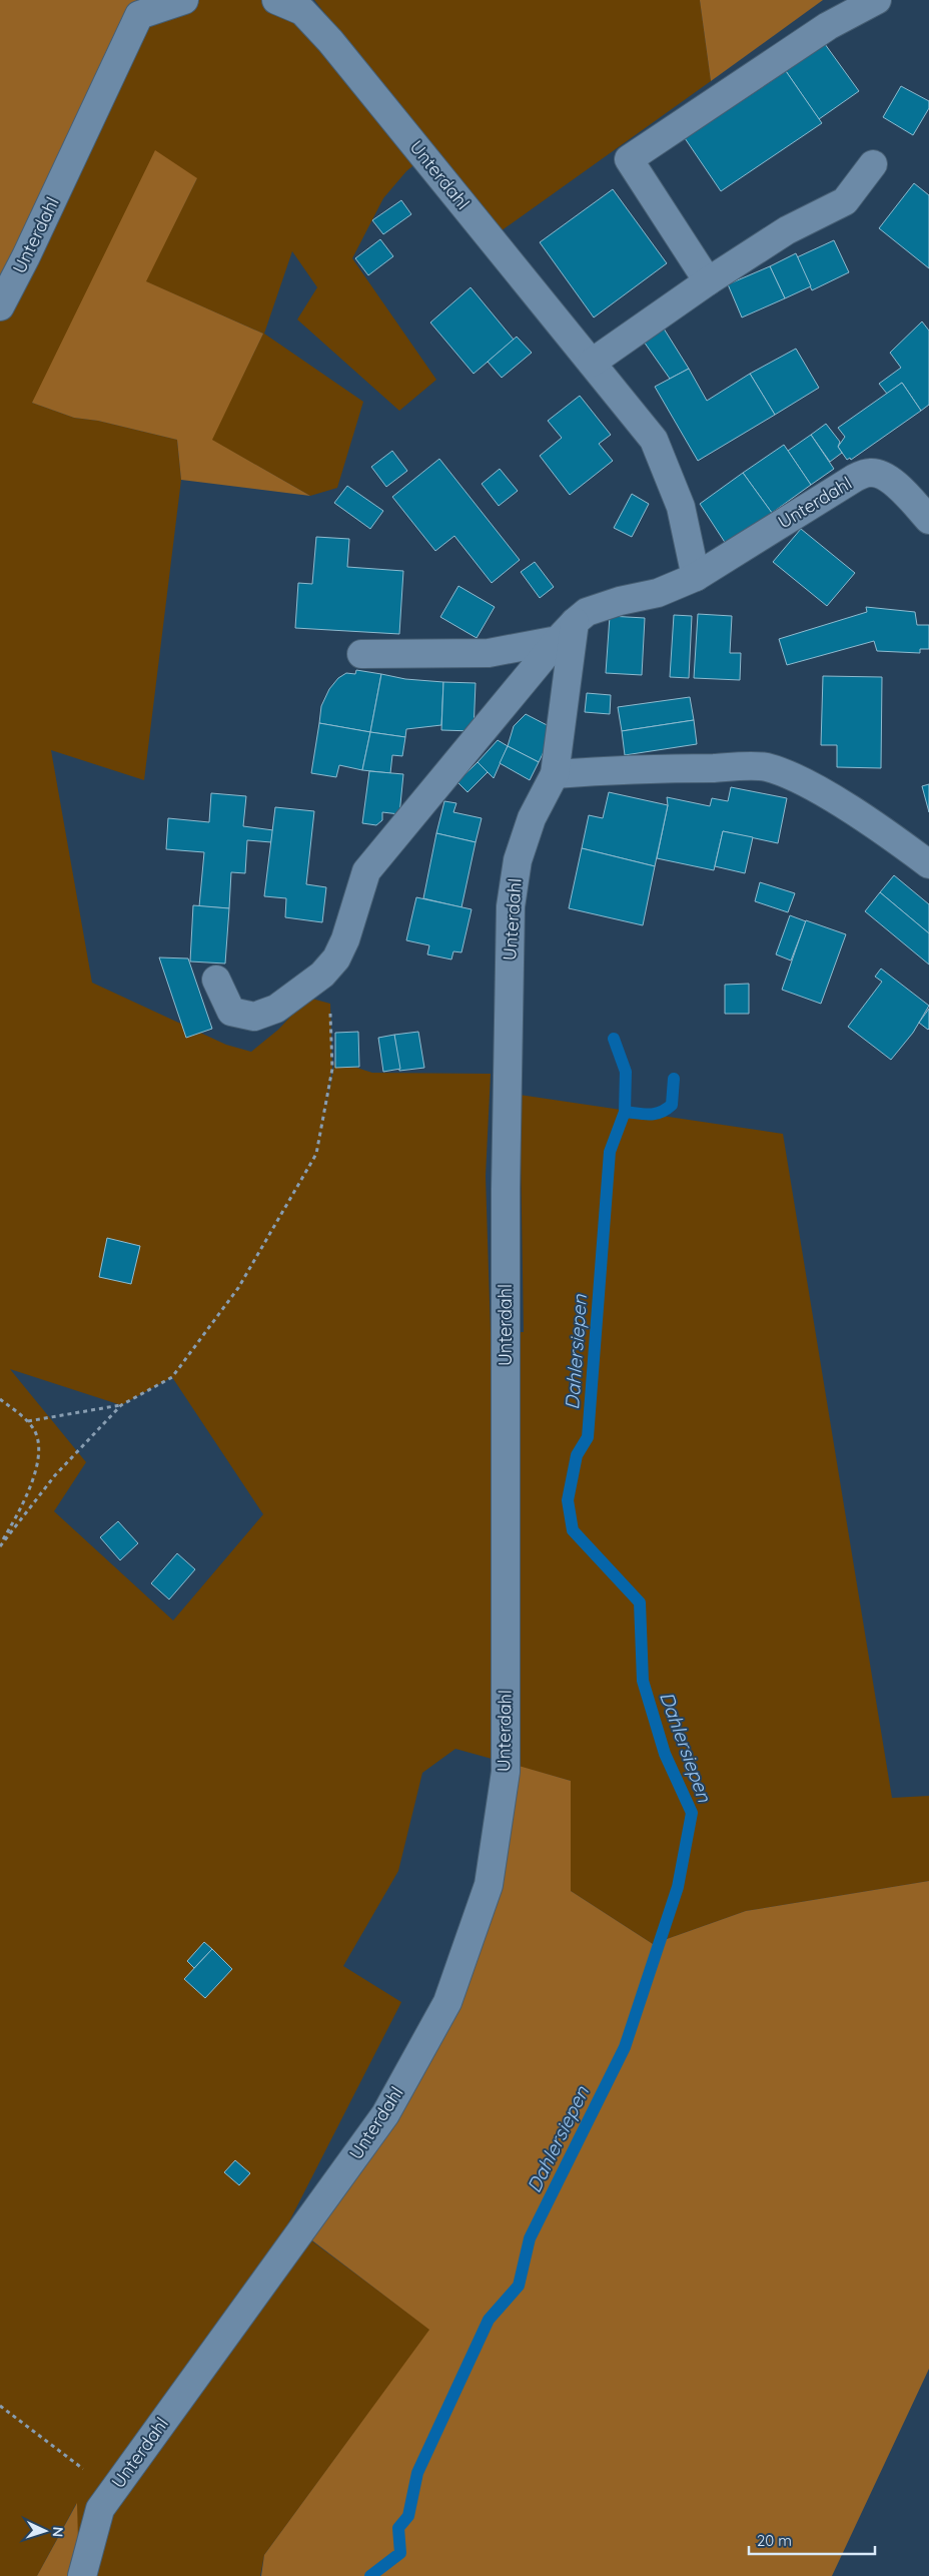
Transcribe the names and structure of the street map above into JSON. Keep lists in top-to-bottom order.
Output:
{
  "streets": {
    "street": ["Unterdahl"]
  },
  "water": ["Dahlersiepen"],
  "scale_bar": "20 m",
  "north": "right"
}
